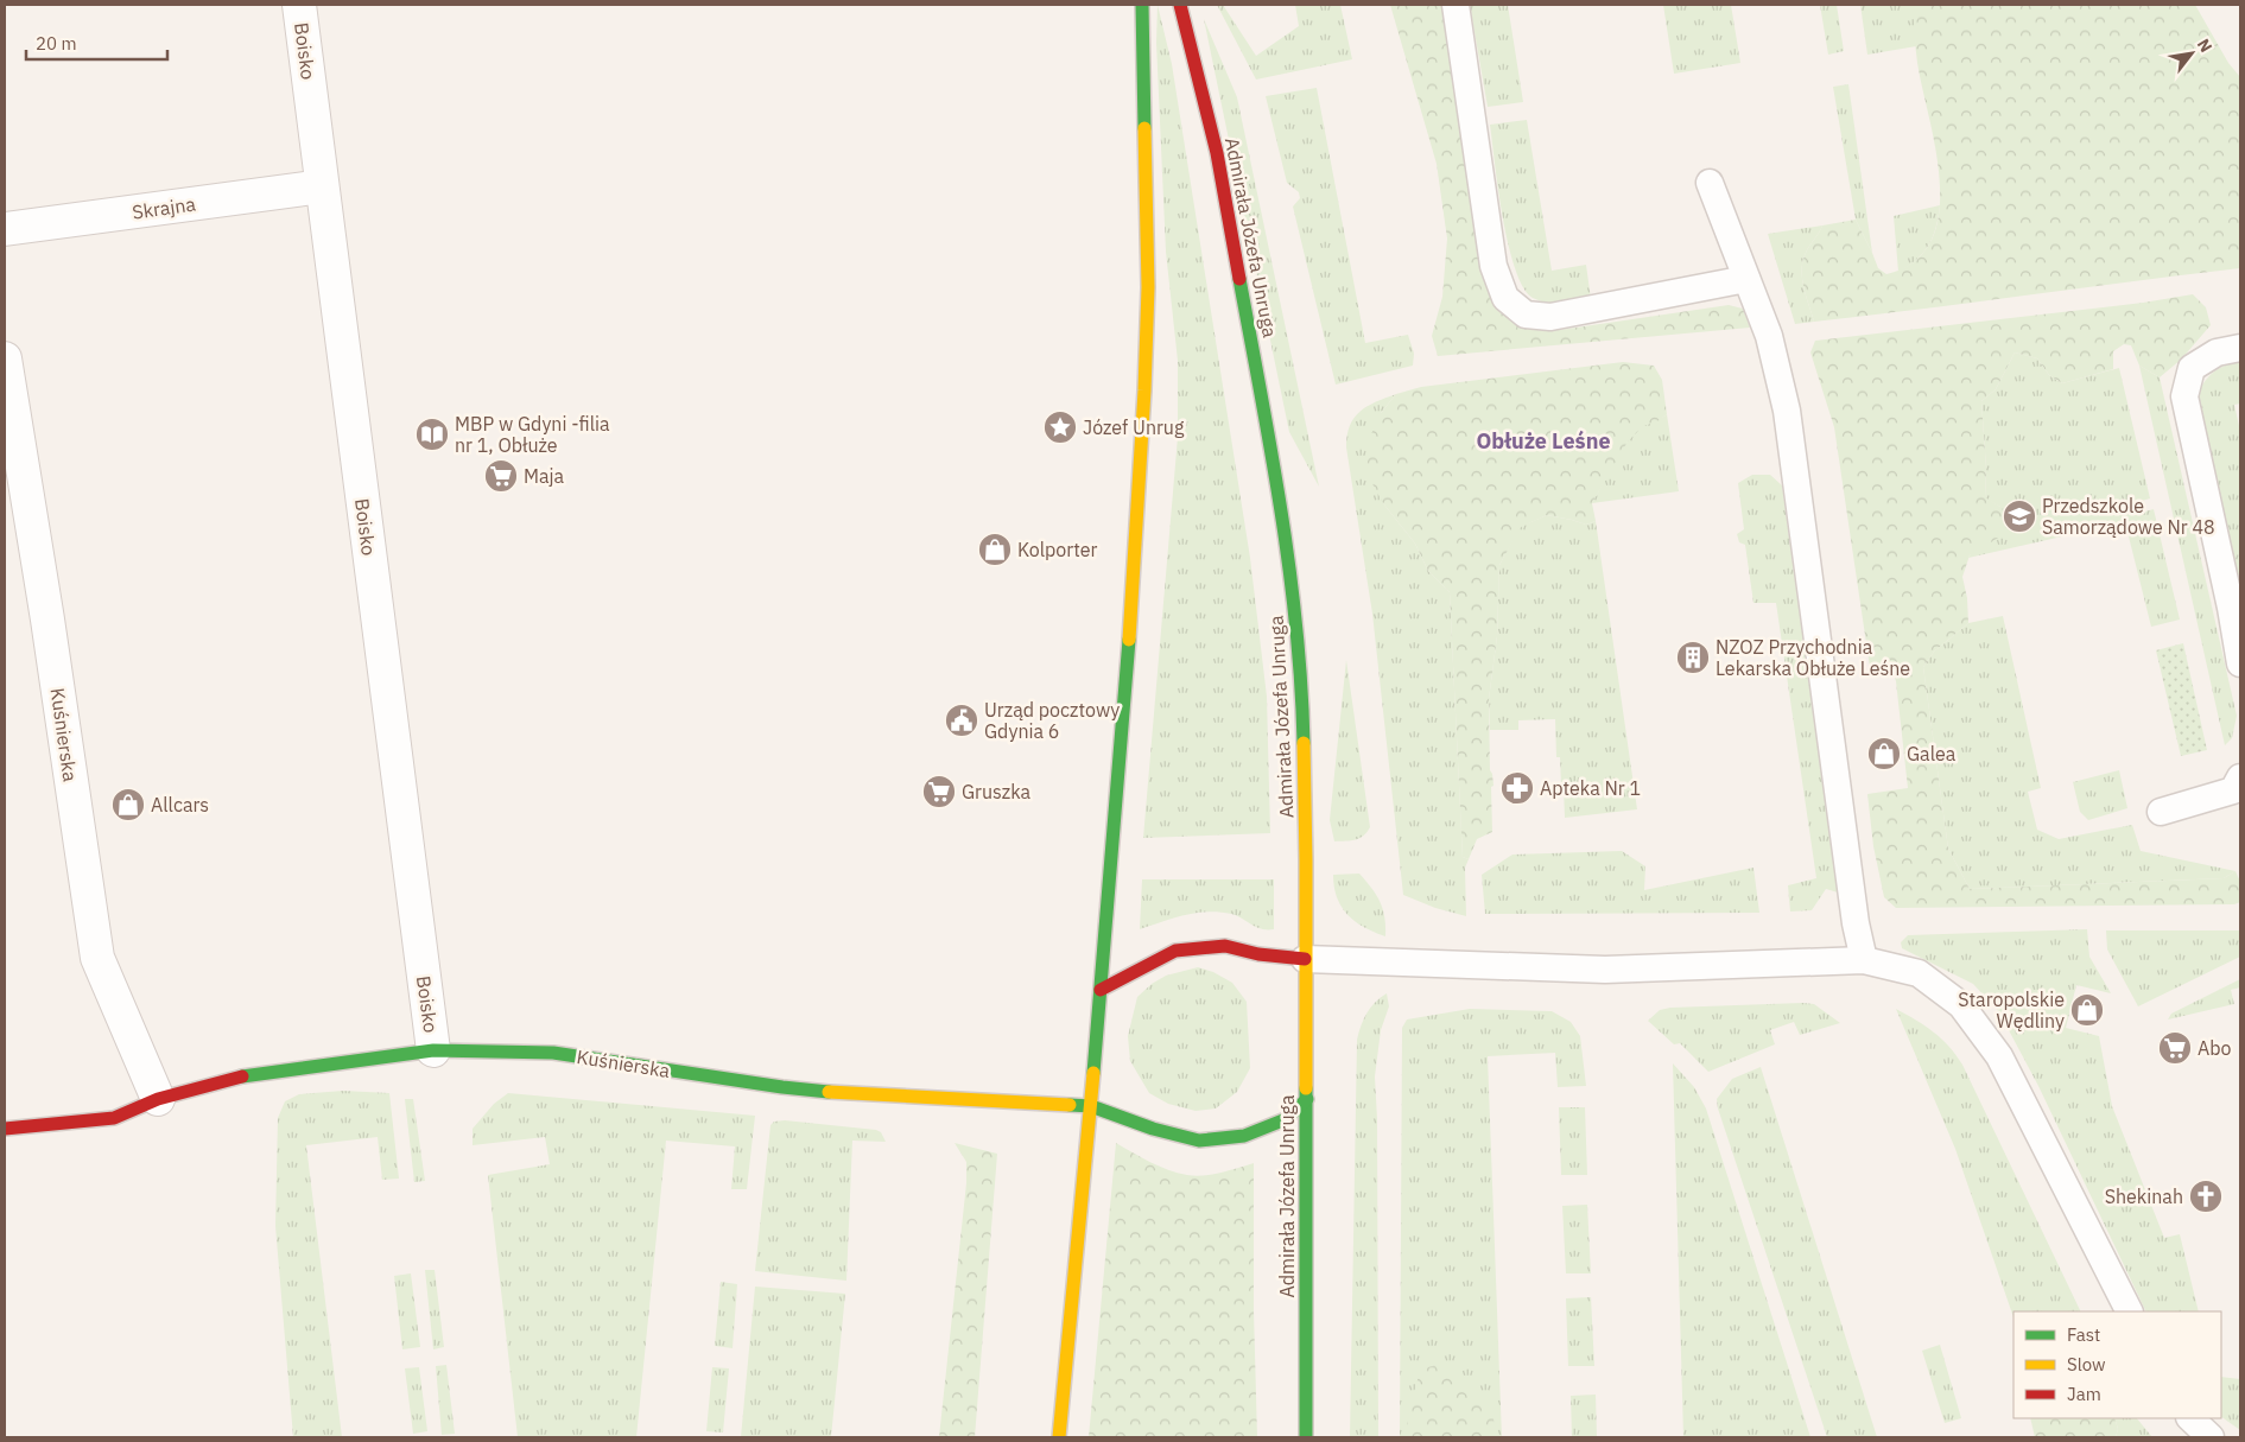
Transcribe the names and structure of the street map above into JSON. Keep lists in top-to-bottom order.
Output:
{
  "streets": {
    "street": [
      "Boisko",
      "Skrajna",
      "Admirała Józefa Unruga",
      "Kuśnierska"
    ]
  },
  "crossings": [
    ["Boisko", "Skrajna"],
    ["Boisko", "Kuśnierska"],
    ["Admirała Józefa Unruga", "Kuśnierska"]
  ],
  "districts": ["Obłuże Leśne"],
  "places": {
    "place": ["Józef Unrug"],
    "library": ["MBP w Gdyni -filia nr 1, Obłuże"],
    "supermarket": ["Maja", "Gruszka", "Abo"],
    "school or university": ["Przedszkole Samorządowe Nr 48"],
    "shop": [
      "Kolporter",
      "Galea",
      "Allcars",
      "Staropolskie Wędliny"
    ],
    "building": ["NZOZ Przychodnia Lekarska Obłuże Leśne"],
    "public building": ["Urząd pocztowy Gdynia 6"],
    "pharmacy": ["Apteka Nr 1"],
    "church": ["Shekinah"]
  },
  "legend": ["Fast", "Slow", "Jam"],
  "scale_bar": "20 m",
  "north": "top right"
}
